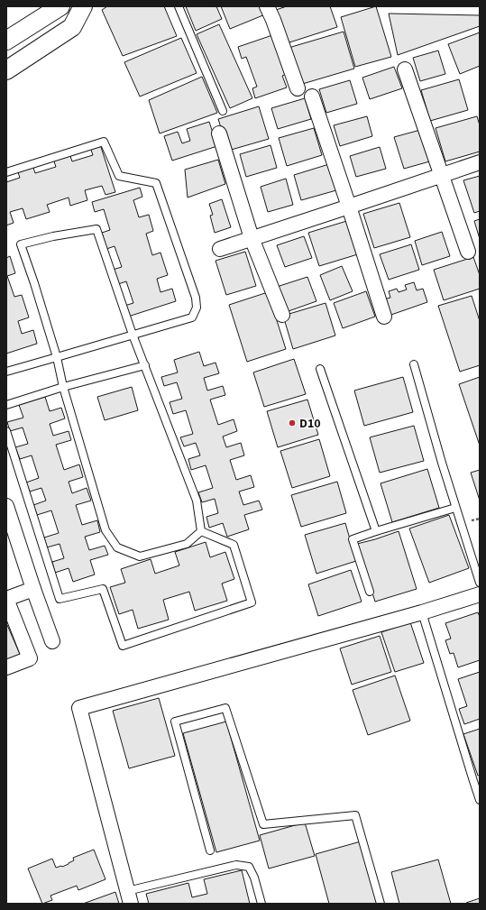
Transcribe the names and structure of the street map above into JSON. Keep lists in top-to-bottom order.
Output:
{
  "places": ["D10"]
}
